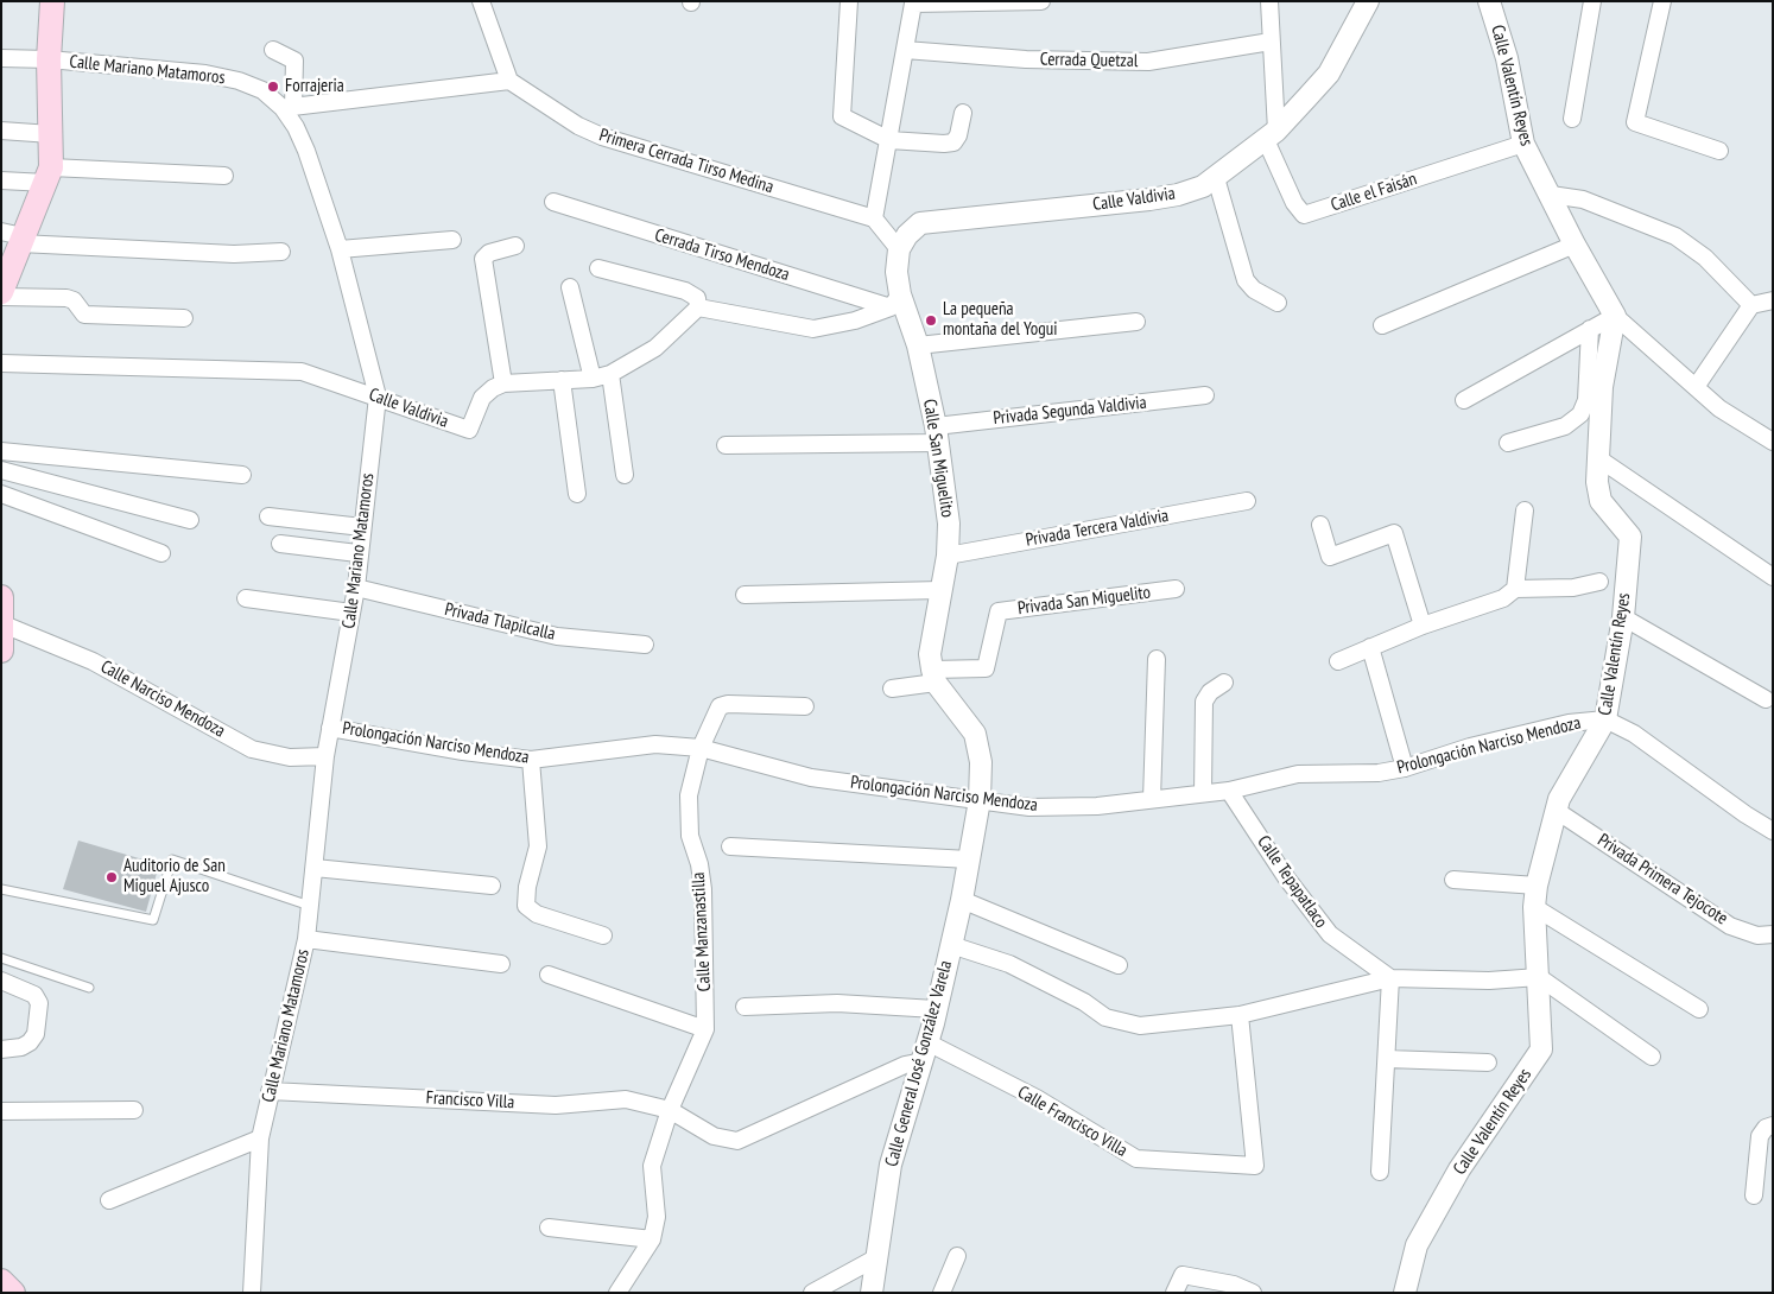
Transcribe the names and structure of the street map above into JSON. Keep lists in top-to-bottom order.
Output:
{
  "streets": {
    "street": [
      "Cerrada Quetzal",
      "Calle Mariano Matamoros",
      "Calle Valentín Reyes",
      "Primera Cerrada Tirso Medina",
      "Calle el Faisán",
      "Calle Valdivia",
      "Cerrada Tirso Mendoza",
      "Privada Segunda Valdivia",
      "Calle San Miguelito",
      "Privada Tercera Valdivia",
      "Privada San Miguelito",
      "Privada Tlapilcalla",
      "Calle Narciso Mendoza",
      "Prolongación Narciso Mendoza",
      "Privada Primera Tejocote",
      "Calle Tepapatlaco",
      "Calle Manzanastilla",
      "Calle General José González Varela",
      "Francisco Villa",
      "Calle Francisco Villa"
    ]
  },
  "crossings": [
    ["Calle Mariano Matamoros", "Calle Valdivia"],
    ["Calle Mariano Matamoros", "Privada Tlapilcalla"],
    ["Calle Mariano Matamoros", "Calle Narciso Mendoza"],
    ["Calle Mariano Matamoros", "Prolongación Narciso Mendoza"],
    ["Calle Mariano Matamoros", "Francisco Villa"],
    ["Calle Valentín Reyes", "Calle el Faisán"],
    ["Calle Valentín Reyes", "Prolongación Narciso Mendoza"],
    ["Calle Valentín Reyes", "Privada Primera Tejocote"],
    ["Calle el Faisán", "Calle Valdivia"],
    ["Calle Valdivia", "Calle San Miguelito"],
    ["Cerrada Tirso Mendoza", "Calle San Miguelito"],
    ["Privada Segunda Valdivia", "Calle San Miguelito"],
    ["Calle San Miguelito", "Privada Tercera Valdivia"],
    ["Calle San Miguelito", "Privada San Miguelito"],
    ["Prolongación Narciso Mendoza", "Calle Tepapatlaco"],
    ["Prolongación Narciso Mendoza", "Calle Manzanastilla"],
    ["Prolongación Narciso Mendoza", "Calle General José González Varela"],
    ["Calle Manzanastilla", "Francisco Villa"],
    ["Calle General José González Varela", "Calle Francisco Villa"]
  ],
  "places": ["Forrajeria", "La pequeña montaña del Yogui", "Auditorio de San Miguel Ajusco"]
}
